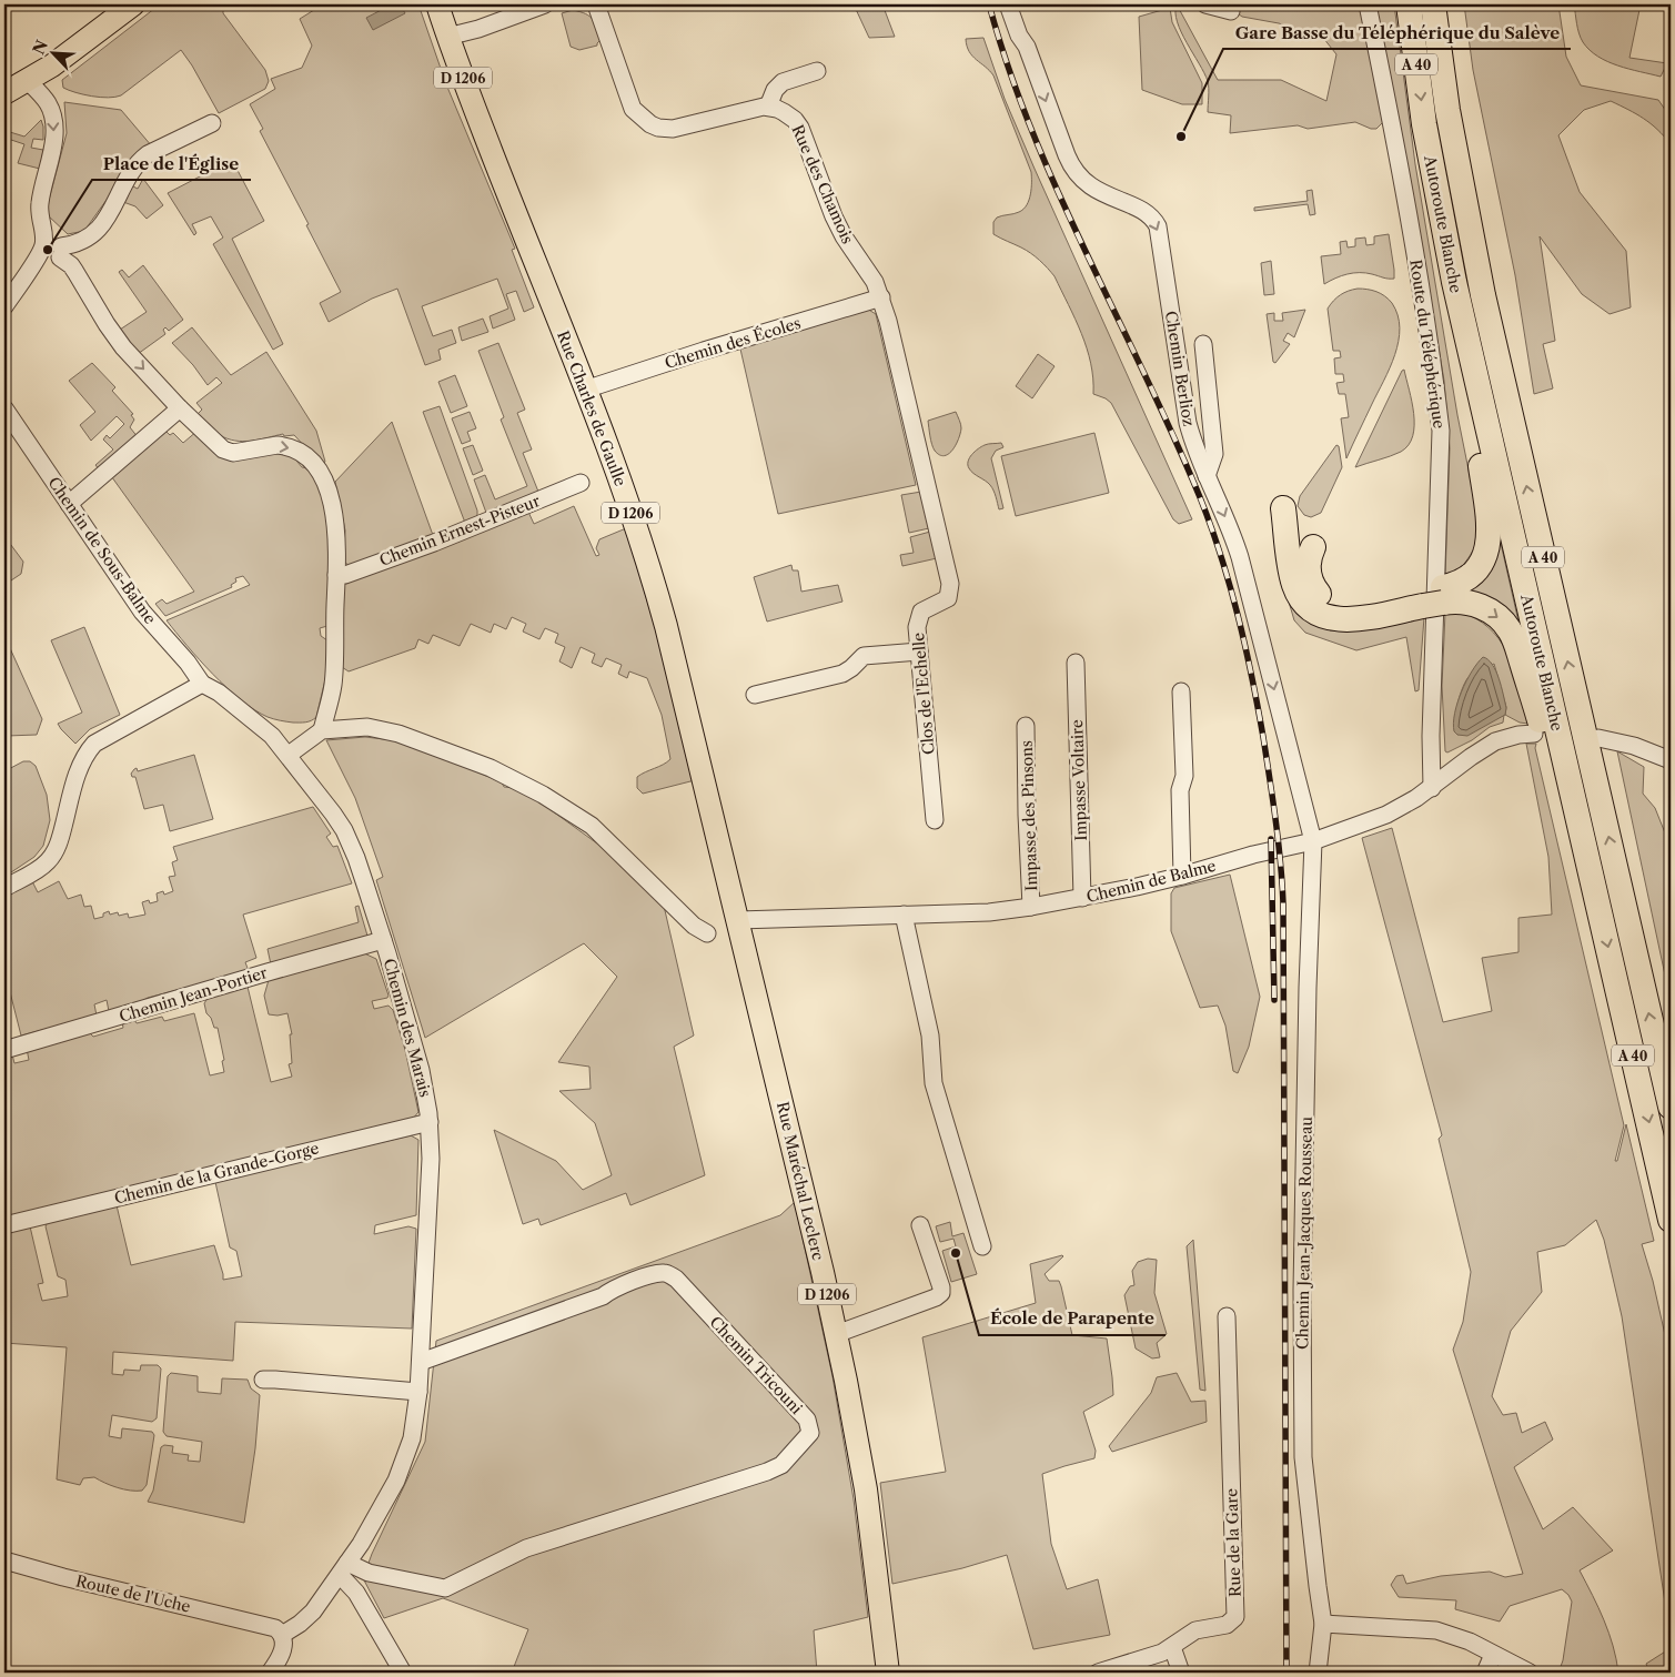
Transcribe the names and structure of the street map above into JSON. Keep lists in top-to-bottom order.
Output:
{
  "streets": {
    "highway": ["A 40", "Autoroute Blanche"],
    "main road": ["D 1206", "Rue Charles de Gaulle", "Rue Maréchal Leclerc"],
    "street": [
      "Rue des Chamois",
      "Chemin des Écoles",
      "Route du Téléphérique",
      "Chemin Berlioz",
      "Chemin Ernest-Pisteur",
      "Chemin de Sous-Balme",
      "Clos de l'Echelle",
      "Impasse Voltaire",
      "Impasse des Pinsons",
      "Chemin de Balme",
      "Chemin Jean-Portier",
      "Chemin des Marais",
      "Chemin de la Grande-Gorge",
      "Chemin Jean-Jacques Rousseau",
      "Chemin Tricouni",
      "Rue de la Gare",
      "Route de l'Uche"
    ]
  },
  "crossings": [
    ["Rue des Chamois", "Chemin des Écoles"],
    ["Rue des Chamois", "Clos de l'Echelle"],
    ["Chemin des Écoles", "Rue Charles de Gaulle"],
    ["Route du Téléphérique", "Chemin de Balme"],
    ["Chemin Berlioz", "Chemin de Balme"],
    ["Chemin Berlioz", "Chemin Jean-Jacques Rousseau"],
    ["Rue Charles de Gaulle", "Chemin de Balme"],
    ["Rue Charles de Gaulle", "Rue Maréchal Leclerc"],
    ["Chemin de Sous-Balme", "Chemin des Marais"],
    ["Impasse Voltaire", "Chemin de Balme"],
    ["Impasse des Pinsons", "Chemin de Balme"],
    ["Chemin de Balme", "Rue Maréchal Leclerc"],
    ["Chemin de Balme", "Chemin Jean-Jacques Rousseau"],
    ["Chemin Jean-Portier", "Chemin des Marais"],
    ["Chemin des Marais", "Chemin de la Grande-Gorge"],
    ["Chemin des Marais", "Chemin Tricouni"],
    ["Chemin des Marais", "Route de l'Uche"]
  ],
  "places": ["Gare Basse du Téléphérique du Salève", "Place de l'Église", "École de Parapente"],
  "north": "top left"
}
